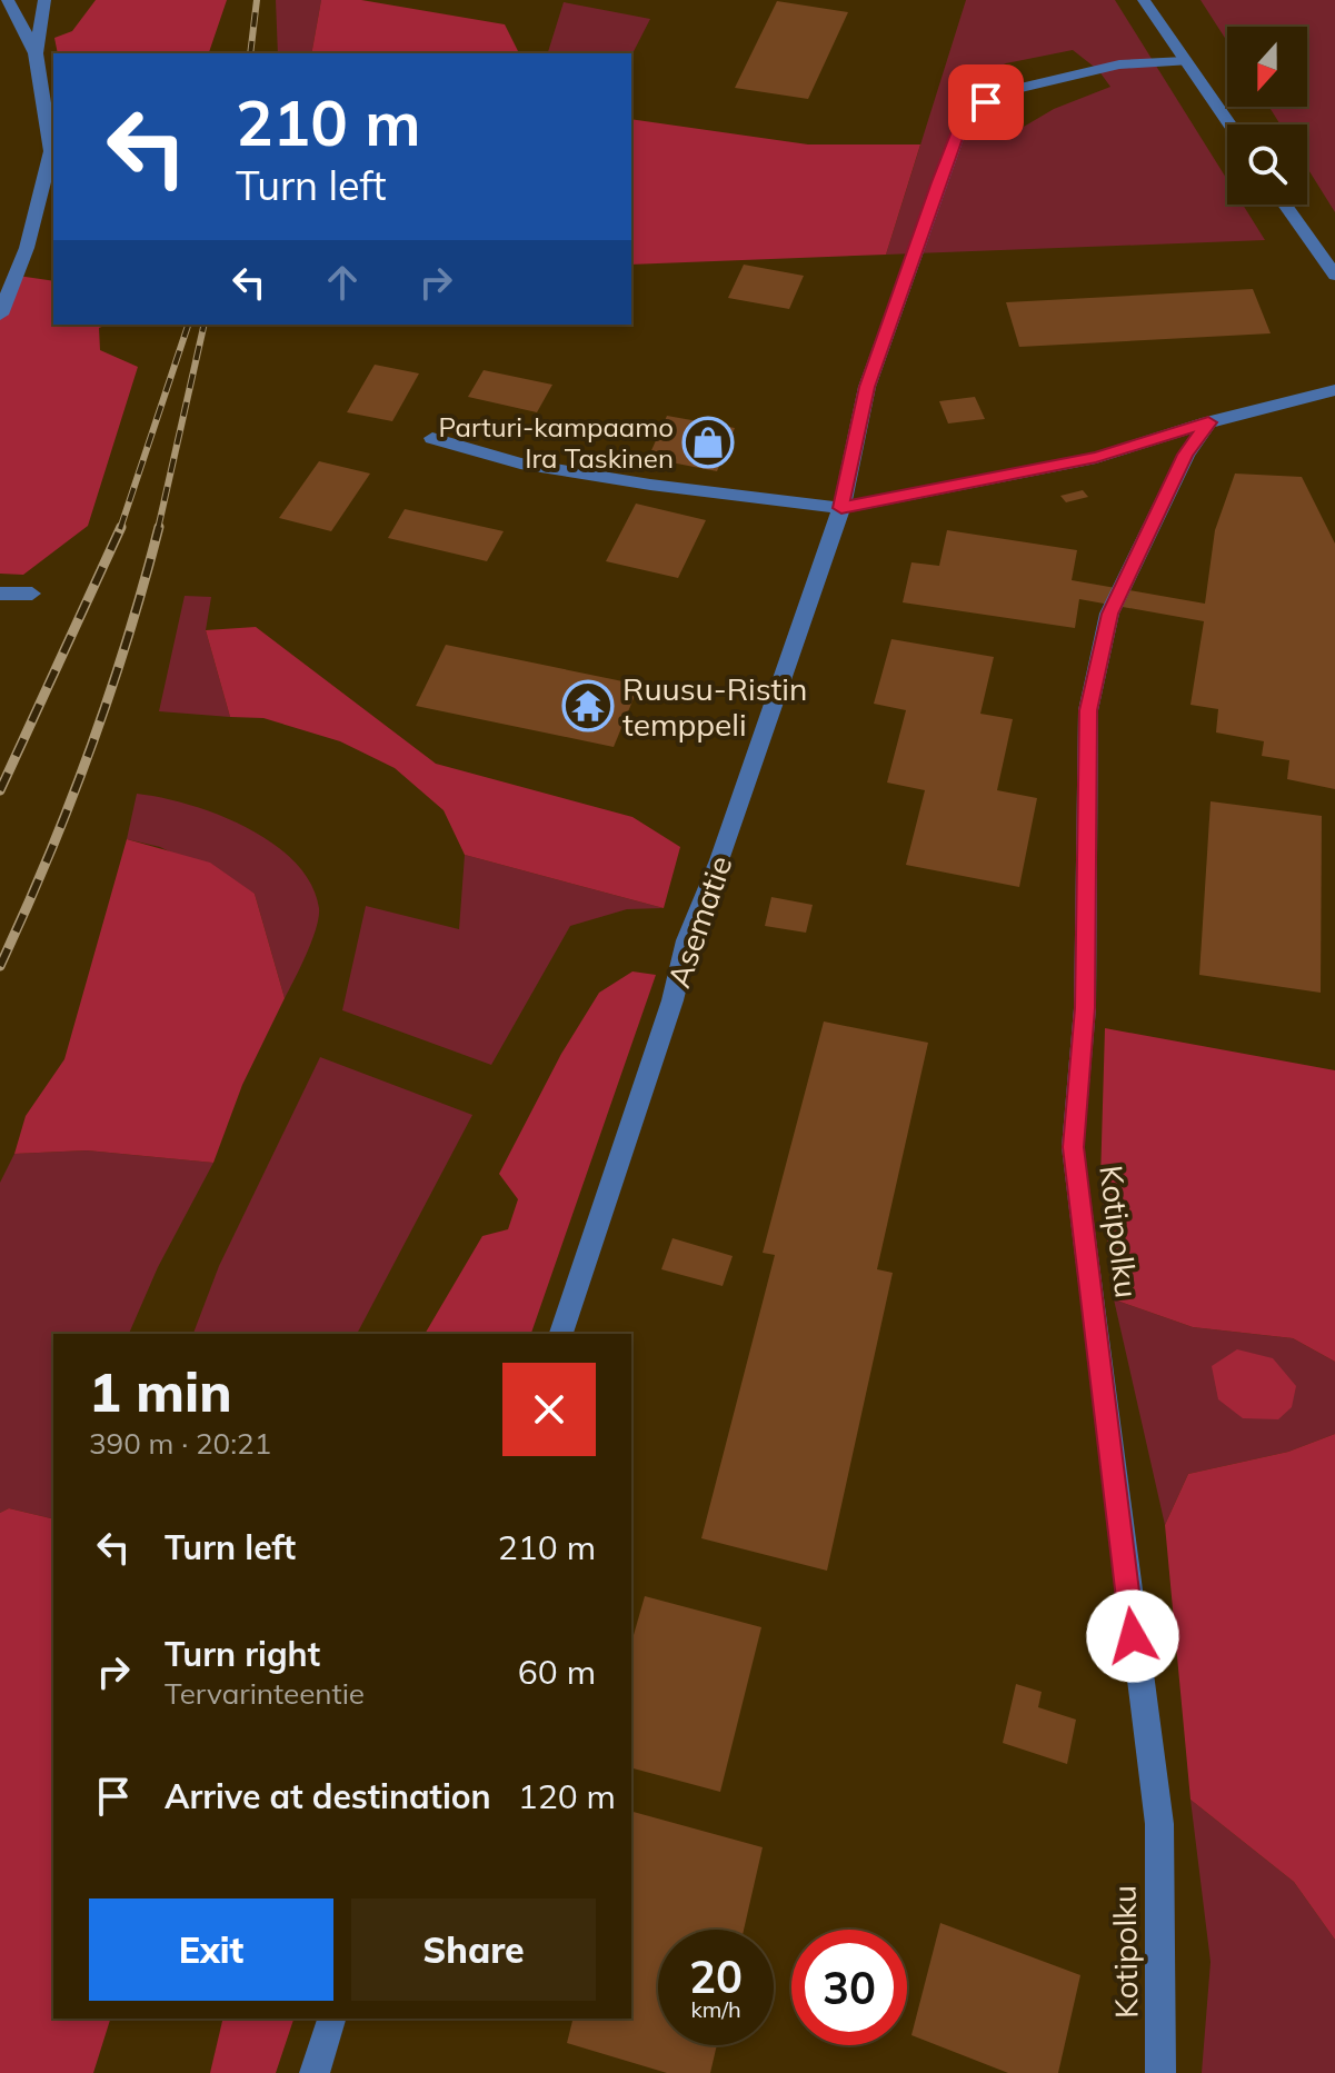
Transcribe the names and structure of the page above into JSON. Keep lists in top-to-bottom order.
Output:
{
  "streets": {
    "street": ["Asematie", "Kotipolku"]
  },
  "places": {
    "shop": ["Parturi-kampaamo Ira Taskinen"],
    "temple": ["Ruusu-Ristin temppeli"]
  },
  "north": "bottom",
  "page": {
    "turn": ["210 m", "Turn left"],
    "heading": ["1 min", "390 m · 20:21"],
    "list": [
      {
        "name": "Turn left",
        "value": "210 m"
      },
      {
        "name": "Turn right",
        "note": "Tervarinteentie",
        "value": "60 m"
      },
      {
        "name": "Arrive at destination",
        "value": "120 m"
      }
    ],
    "buttons": ["Exit", "Share"],
    "speed": "20 km/h",
    "limit": "30"
  }
}
